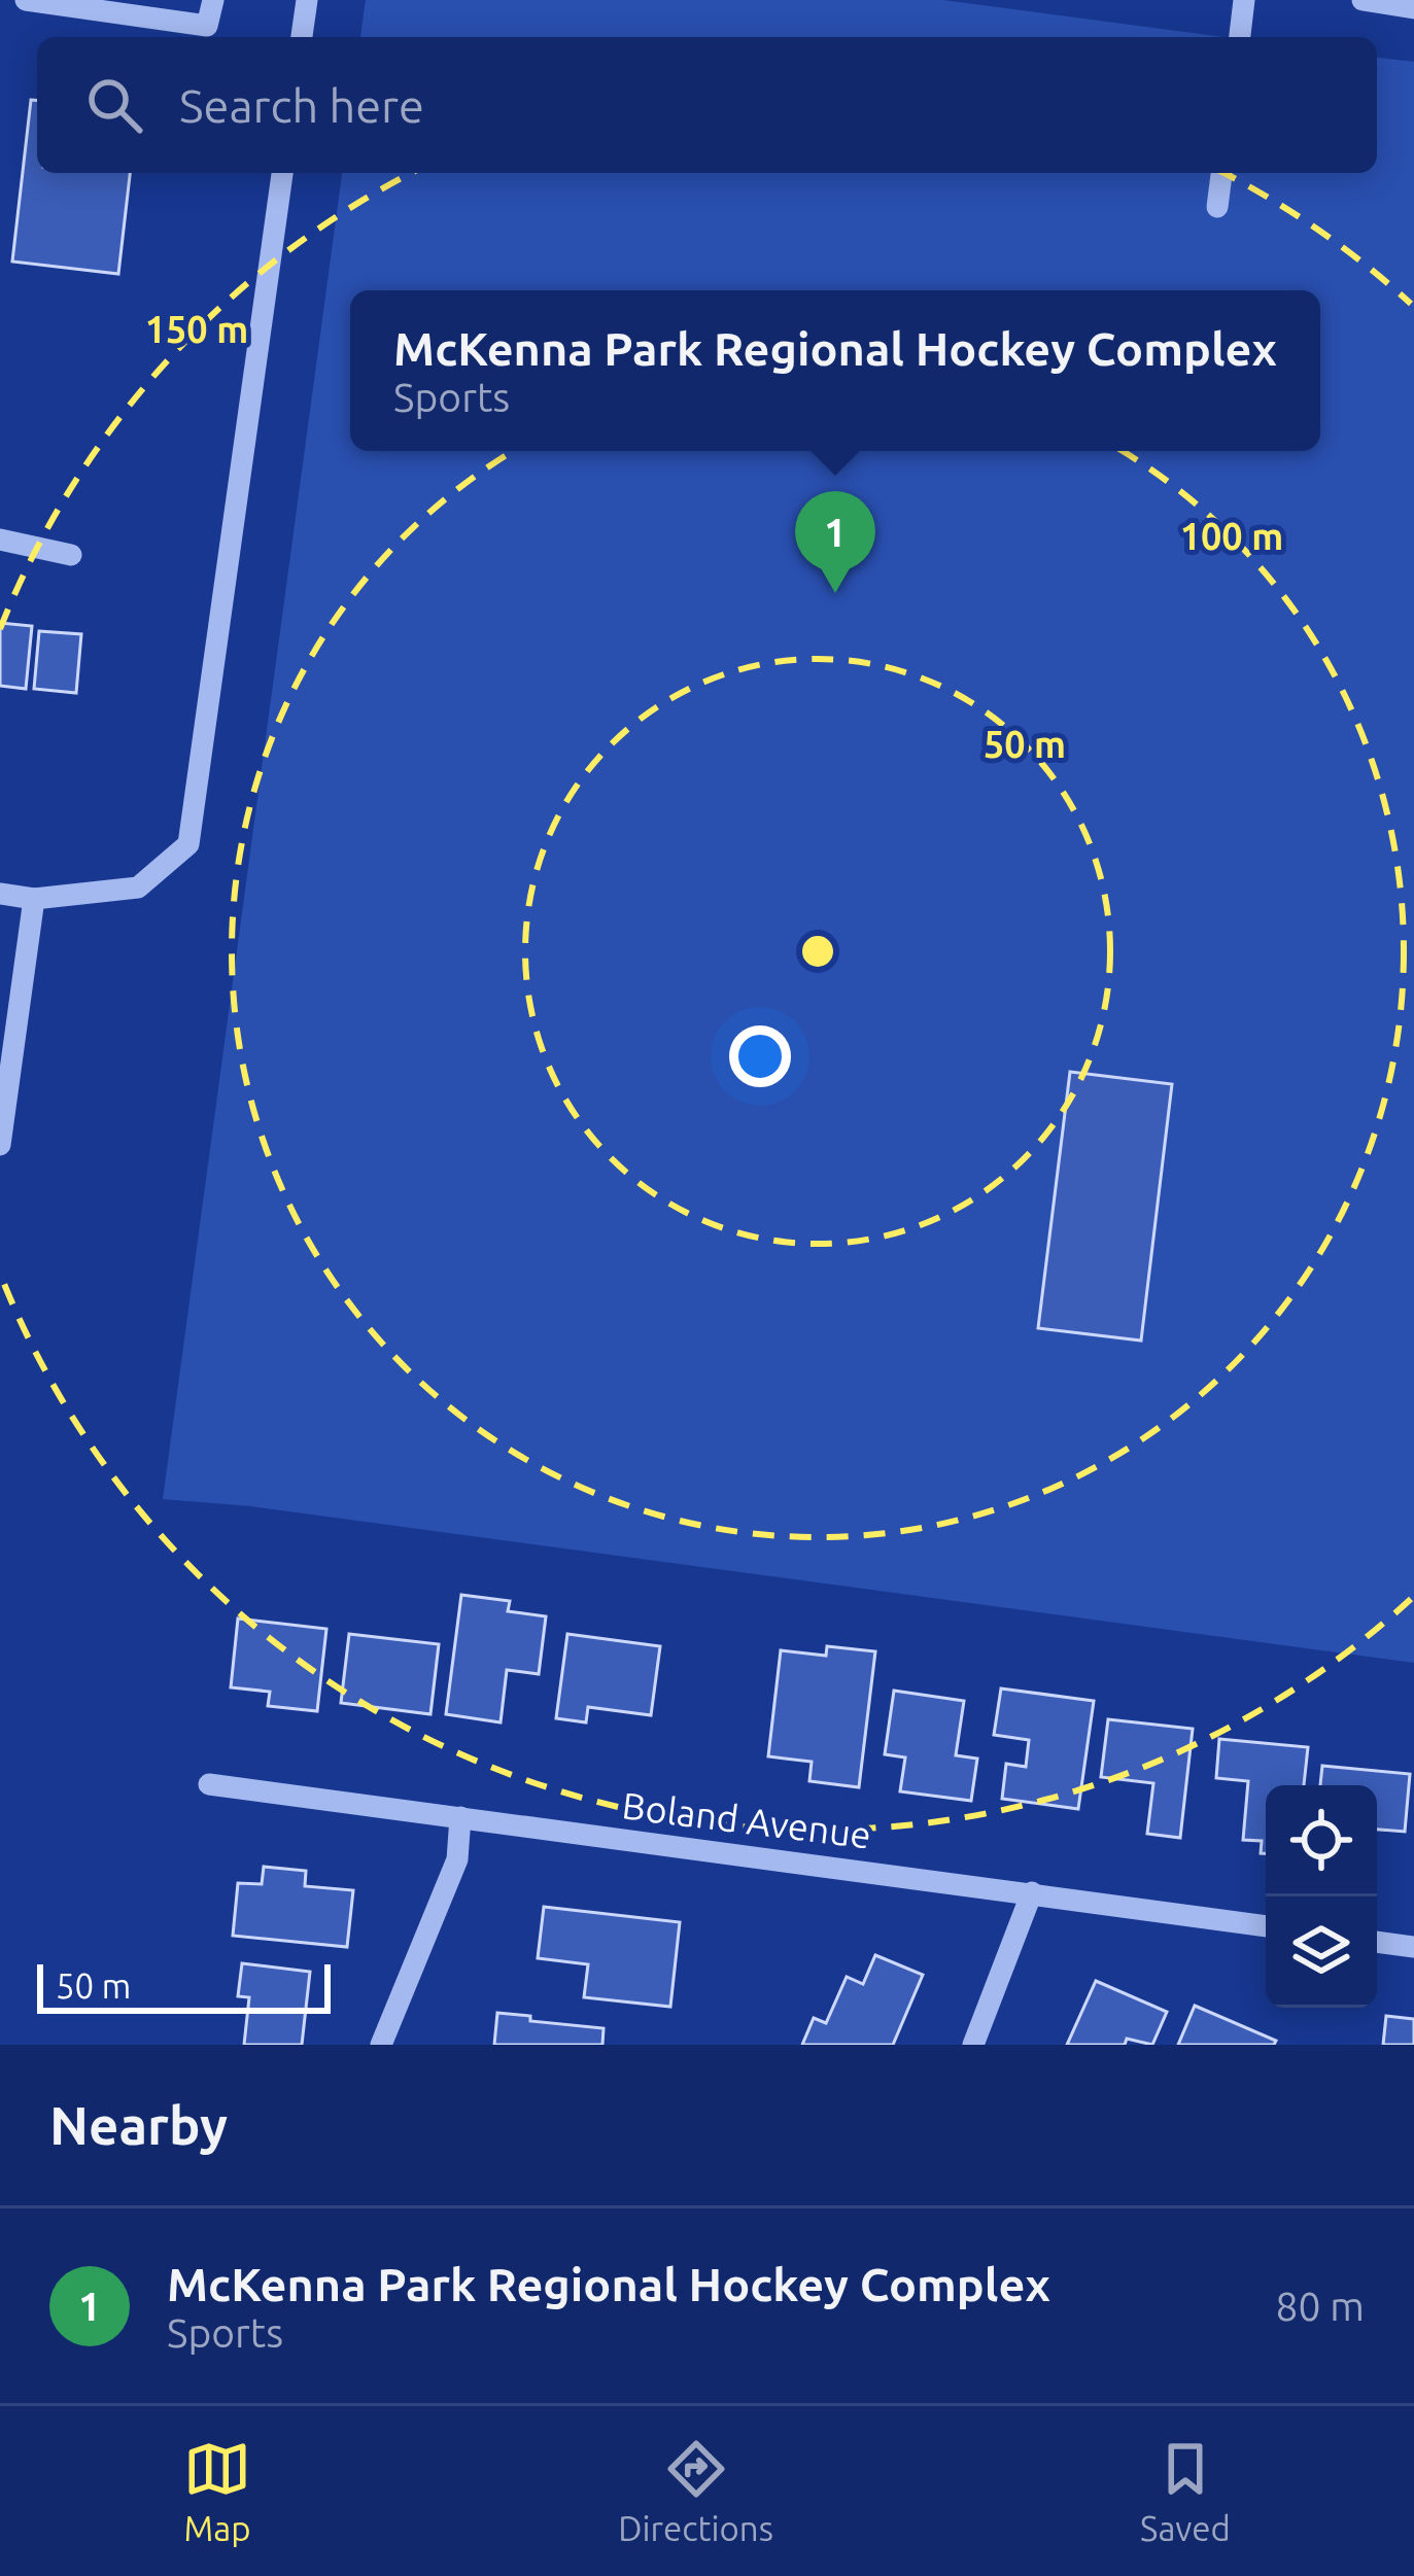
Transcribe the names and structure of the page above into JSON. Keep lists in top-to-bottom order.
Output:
{
  "streets": {
    "street": ["Boland Avenue"]
  },
  "scale_bar": "50 m",
  "page": {
    "search": "Search here",
    "popup": ["McKenna Park Regional Hockey Complex", "Sports"],
    "pins": "1",
    "scale": "50 m",
    "heading": "Nearby",
    "list": [
      {
        "mark": "1",
        "name": "McKenna Park Regional Hockey Complex",
        "note": "Sports",
        "value": "80 m"
      }
    ],
    "nav": ["Map", "Directions", "Saved"]
  },
  "rings": ["150 m", "100 m", "50 m"]
}
